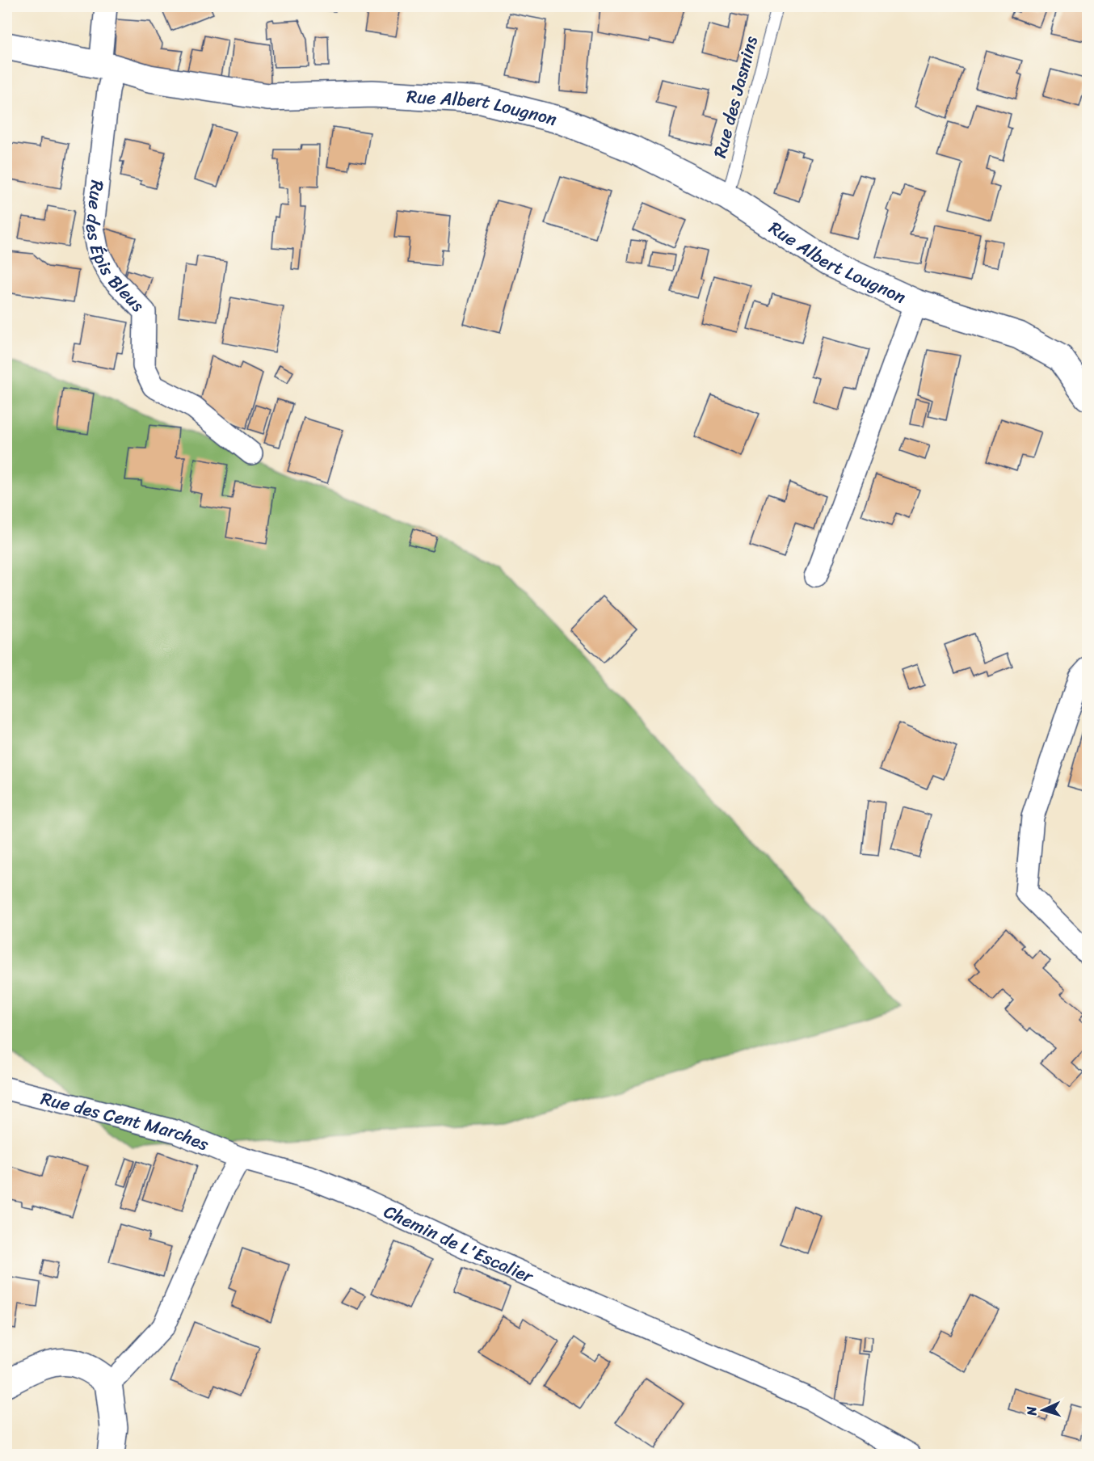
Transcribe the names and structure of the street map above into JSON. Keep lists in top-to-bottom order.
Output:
{
  "streets": {
    "street": [
      "Rue Albert Lougnon",
      "Rue des Épis Bleus",
      "Rue des Cent Marches",
      "Chemin de L'Escalier"
    ],
    "lane": ["Rue des Jasmins"]
  },
  "crossings": [
    ["Rue des Jasmins", "Rue Albert Lougnon"],
    ["Rue Albert Lougnon", "Rue des Épis Bleus"],
    ["Rue des Cent Marches", "Chemin de L'Escalier"]
  ],
  "north": "left"
}
